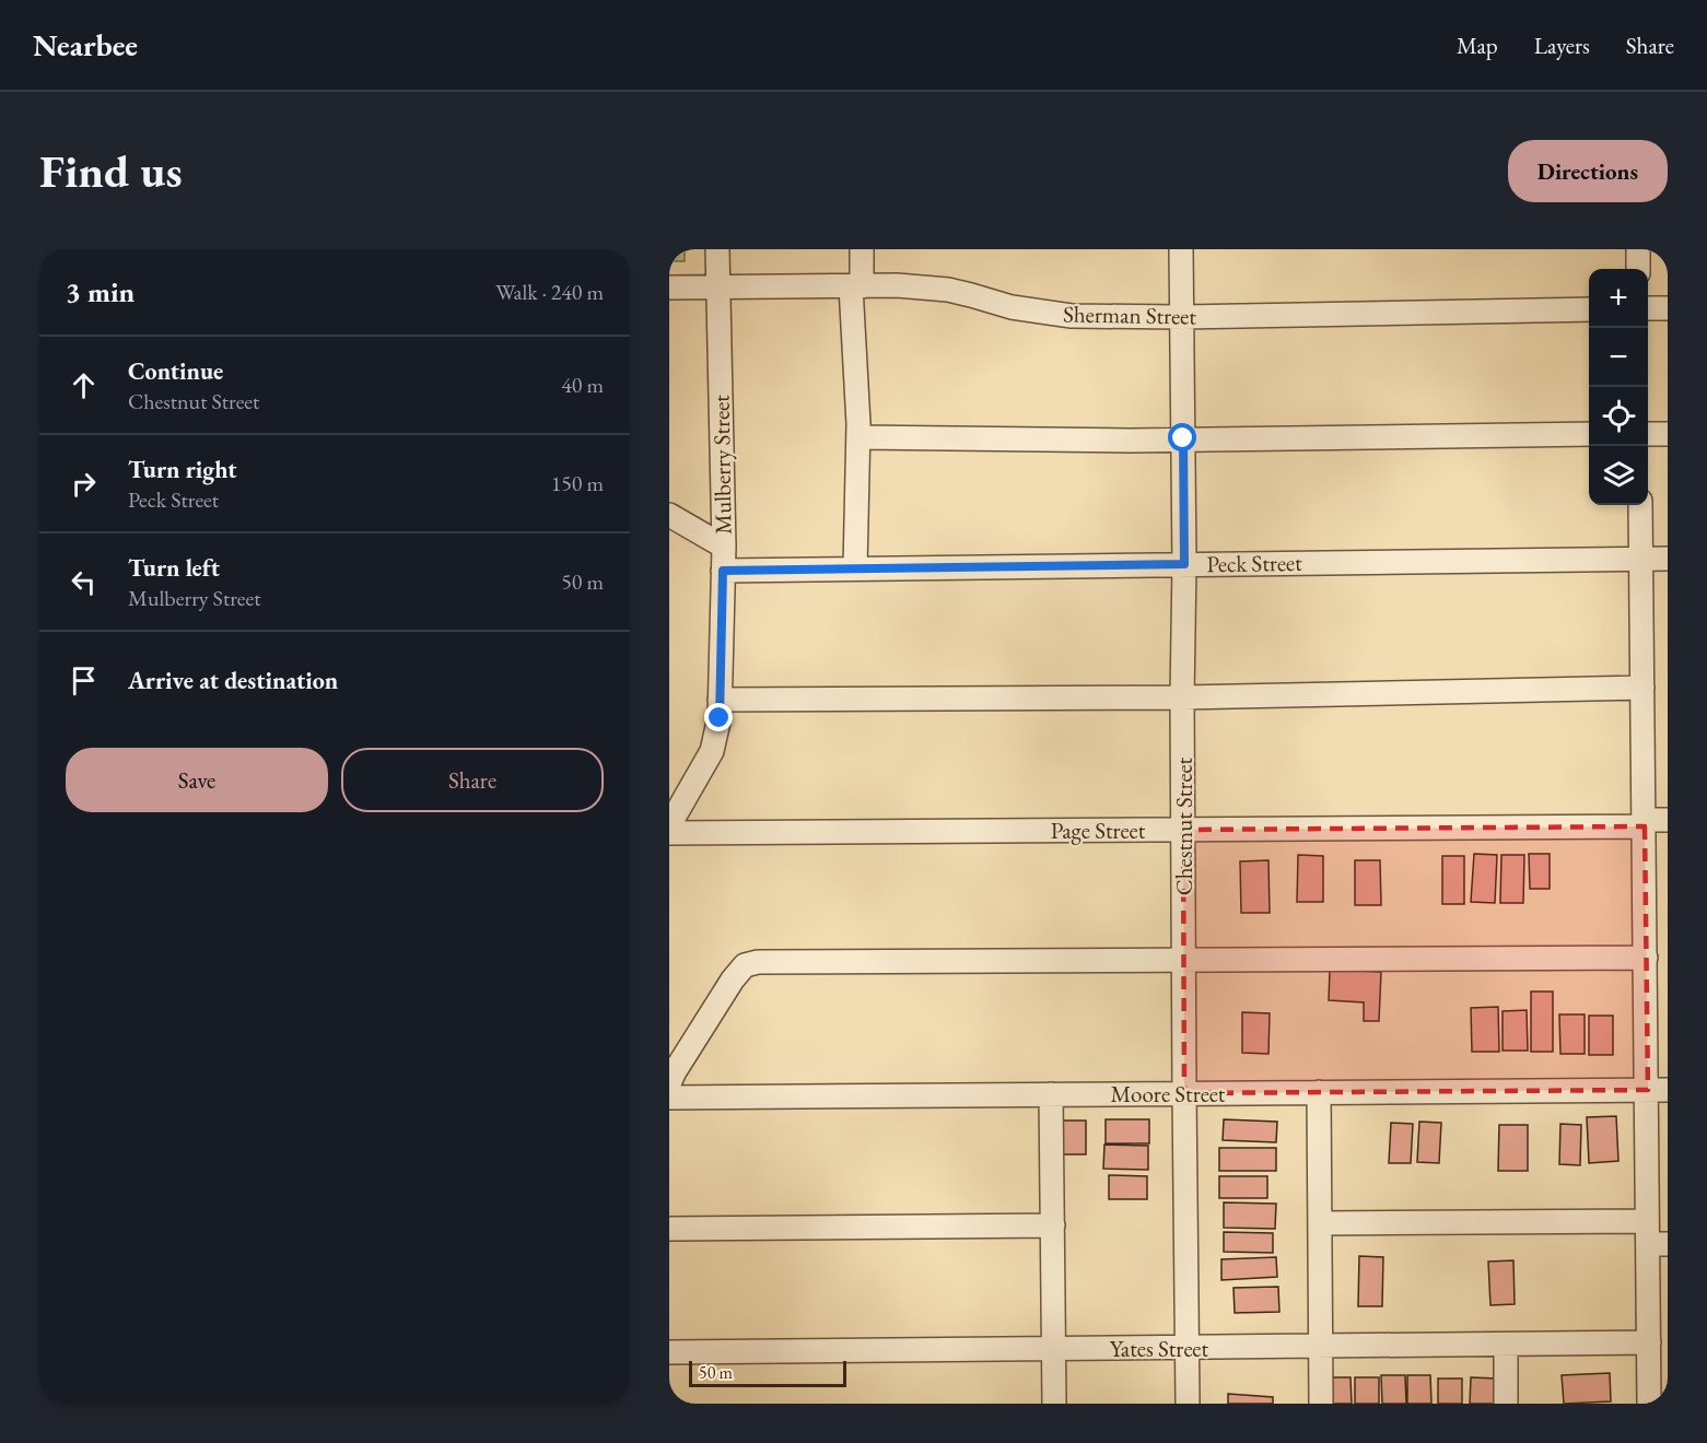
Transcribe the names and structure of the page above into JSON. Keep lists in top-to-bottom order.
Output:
{
  "streets": {
    "street": [
      "Sherman Street",
      "Mulberry Street",
      "Peck Street",
      "Chestnut Street",
      "Page Street",
      "Moore Street",
      "Yates Street"
    ]
  },
  "crossings": [
    ["Sherman Street", "Mulberry Street"],
    ["Sherman Street", "Chestnut Street"],
    ["Mulberry Street", "Peck Street"],
    ["Peck Street", "Chestnut Street"],
    ["Chestnut Street", "Page Street"],
    ["Chestnut Street", "Moore Street"],
    ["Chestnut Street", "Yates Street"]
  ],
  "scale_bar": "50 m",
  "page": {
    "header": "Nearbee",
    "nav": ["Map", "Layers", "Share"],
    "buttons": [
      "Directions",
      ["Save", "Share"]
    ],
    "title": "Find us",
    "heading": ["3 min", "Walk · 240 m"],
    "map_buttons": ["+", "−"],
    "list": [
      ["Continue", "Chestnut Street", "40 m"],
      ["Turn right", "Peck Street", "150 m"],
      ["Turn left", "Mulberry Street", "50 m"],
      "Arrive at destination"
    ],
    "scale": "50 m"
  }
}
